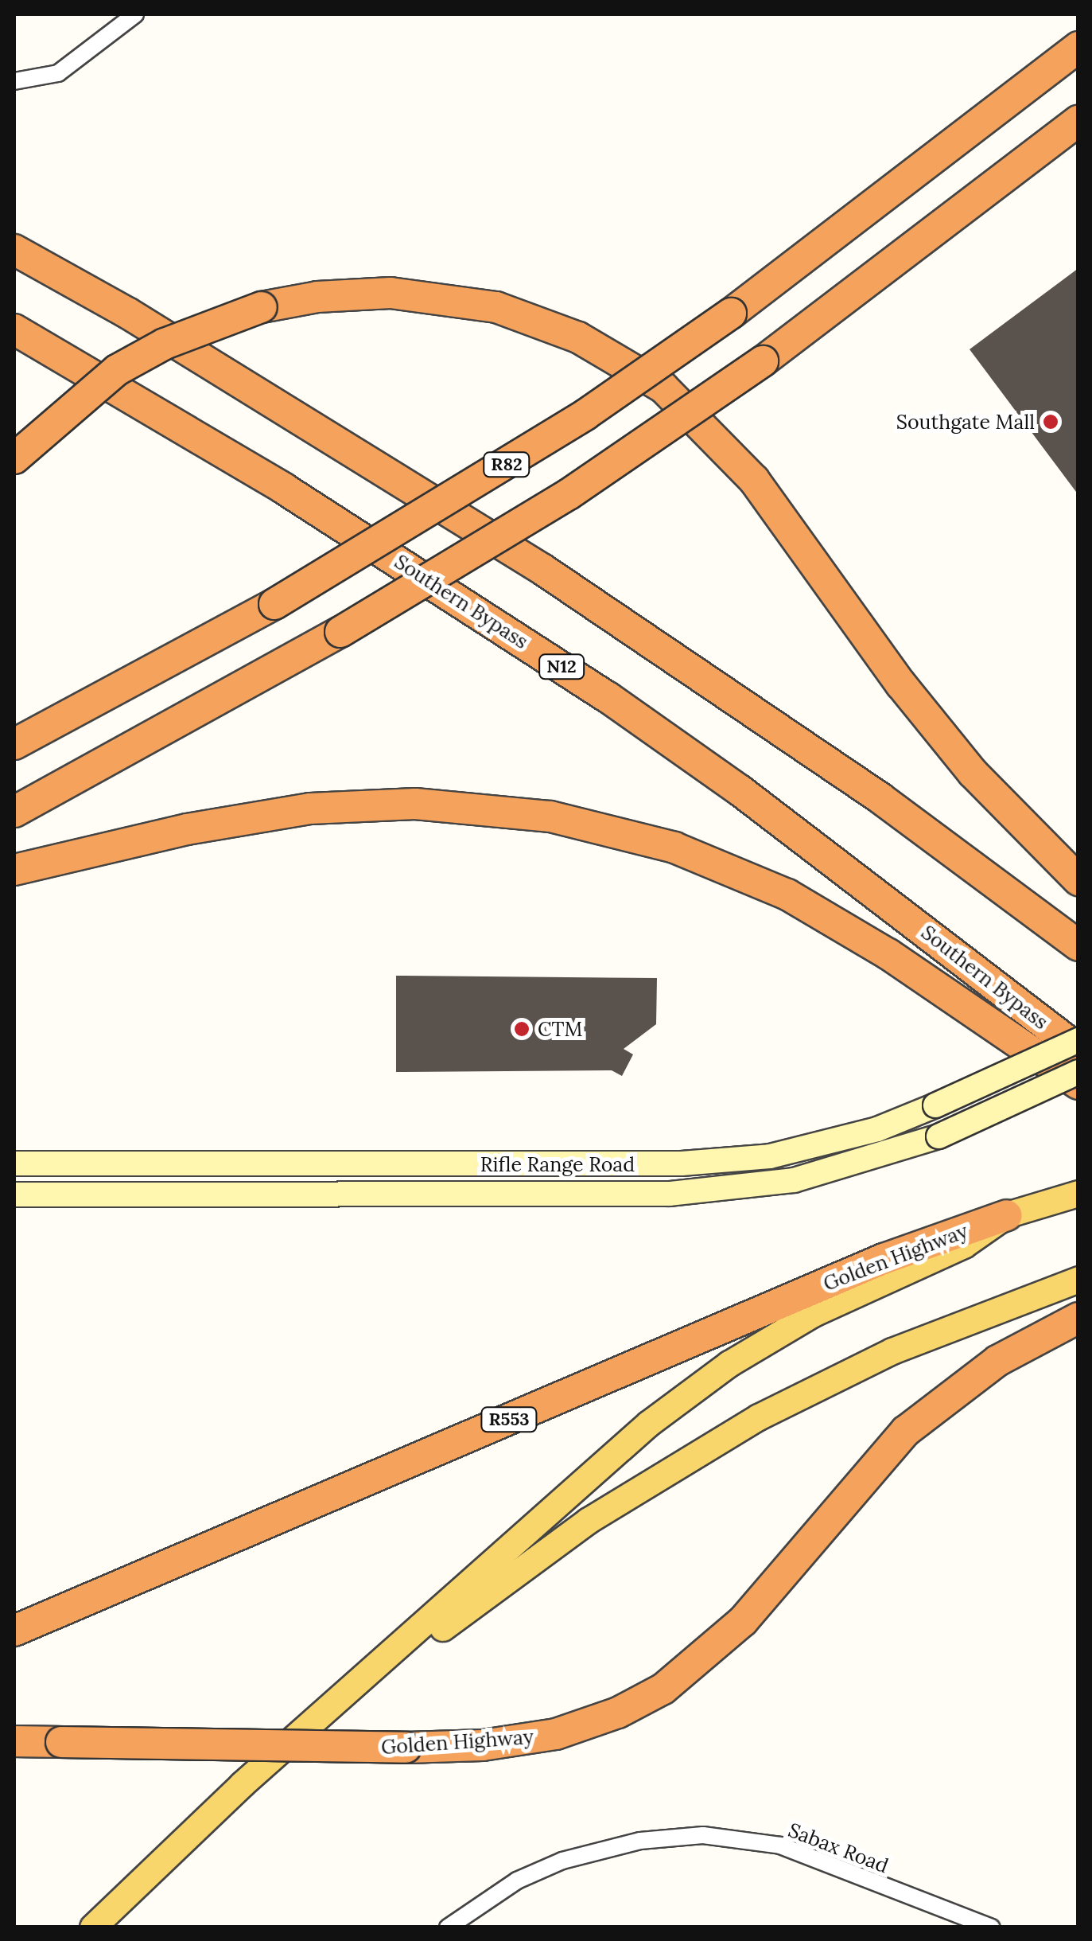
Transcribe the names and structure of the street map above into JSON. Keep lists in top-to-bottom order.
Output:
{
  "streets": {
    "highway": [
      "R82",
      "Southern Bypass",
      "N12",
      "Golden Highway",
      "R553"
    ],
    "main road": ["Rifle Range Road"],
    "street": ["Sabax Road"]
  },
  "places": ["Southgate Mall", "CTM"]
}
